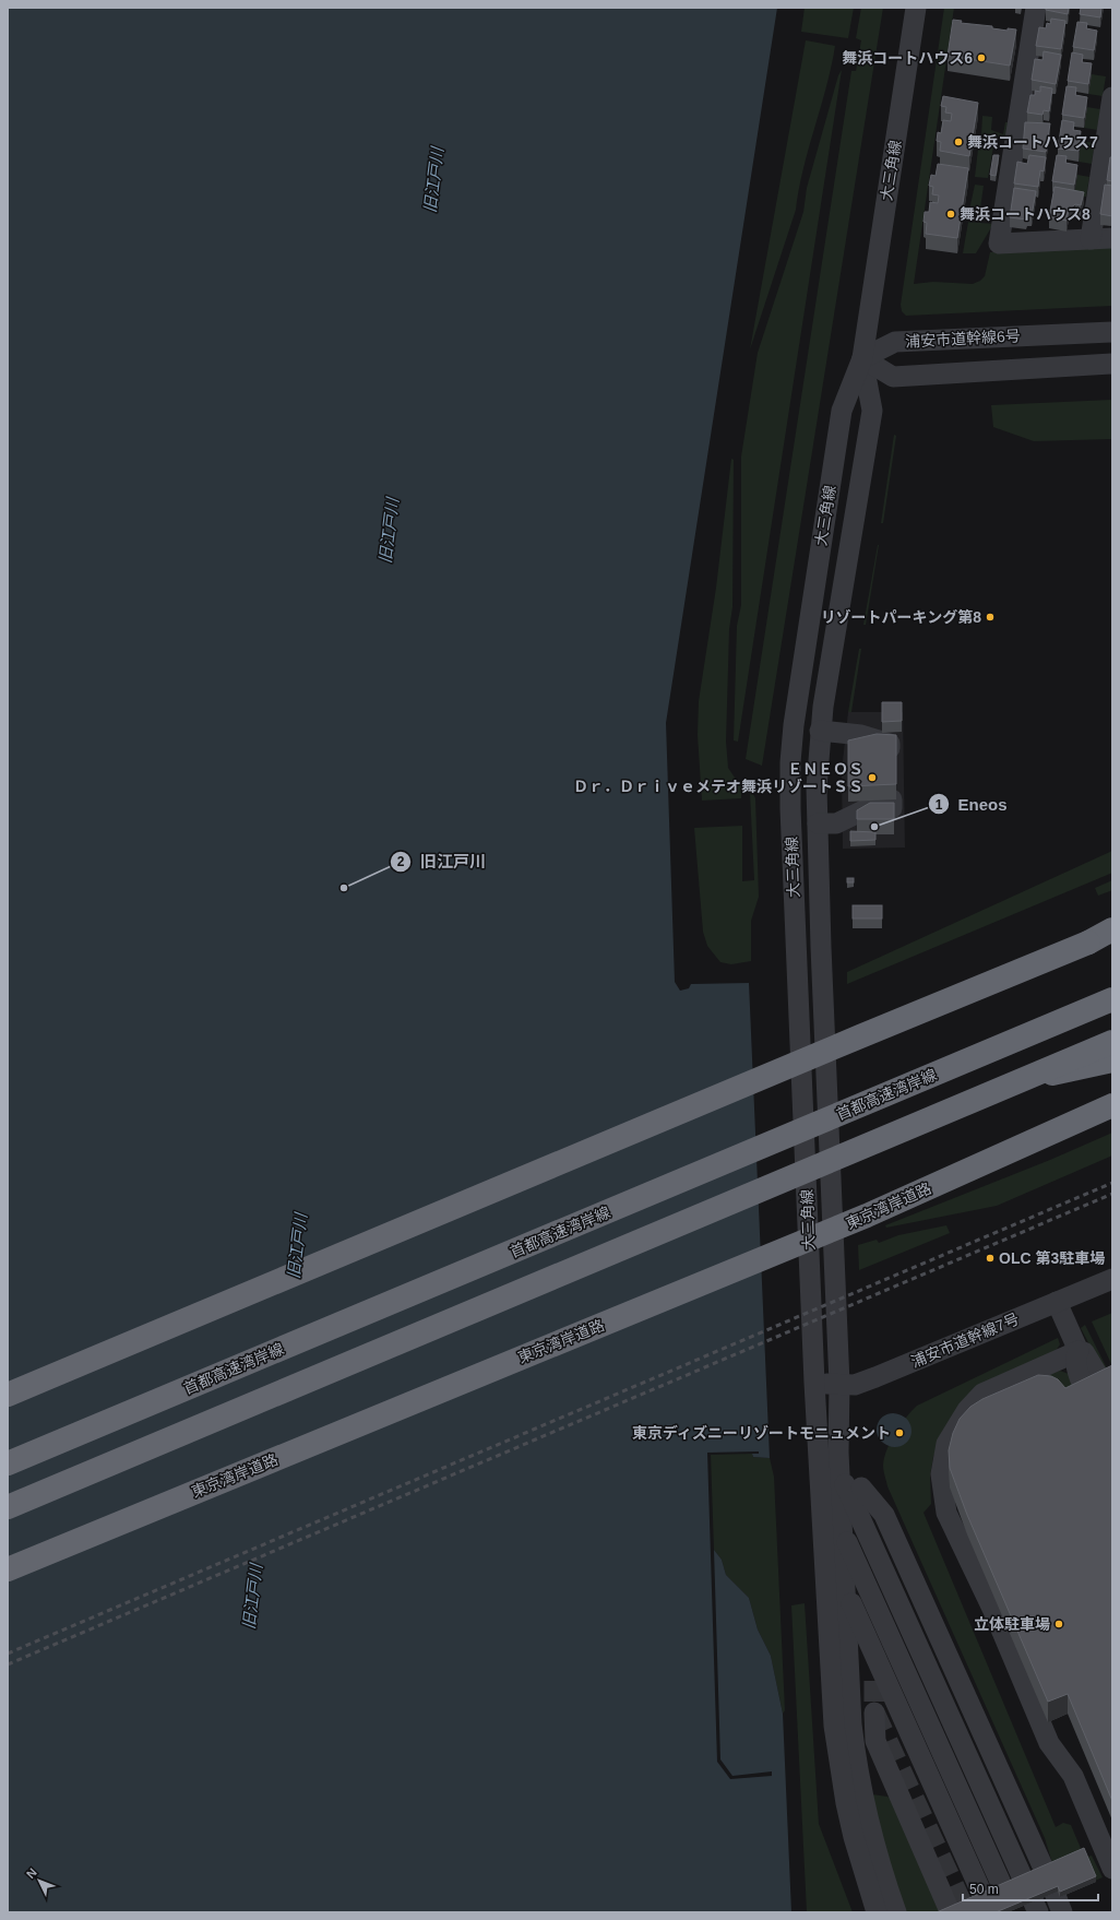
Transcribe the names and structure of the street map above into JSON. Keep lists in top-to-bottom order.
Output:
{
  "streets": {
    "highway": ["首都高速湾岸線", "東京湾岸道路"],
    "street": ["大三角線", "浦安市道幹線6号", "浦安市道幹線7号"]
  },
  "crossings": [
    ["大三角線", "浦安市道幹線6号"],
    ["大三角線", "浦安市道幹線7号"]
  ],
  "water": ["旧江戸川"],
  "places": [
    "舞浜コートハウス6",
    "舞浜コートハウス7",
    "舞浜コートハウス8",
    "リゾートパーキング第8",
    "ＥＮＥＯＳ Ｄｒ．Ｄｒｉｖｅメテオ舞浜リゾートＳＳ",
    "Eneos",
    "旧江戸川",
    "OLC 第3駐車場",
    "東京ディズニーリゾートモニュメント",
    "立体駐車場"
  ],
  "scale_bar": "50 m",
  "north": "top left"
}
